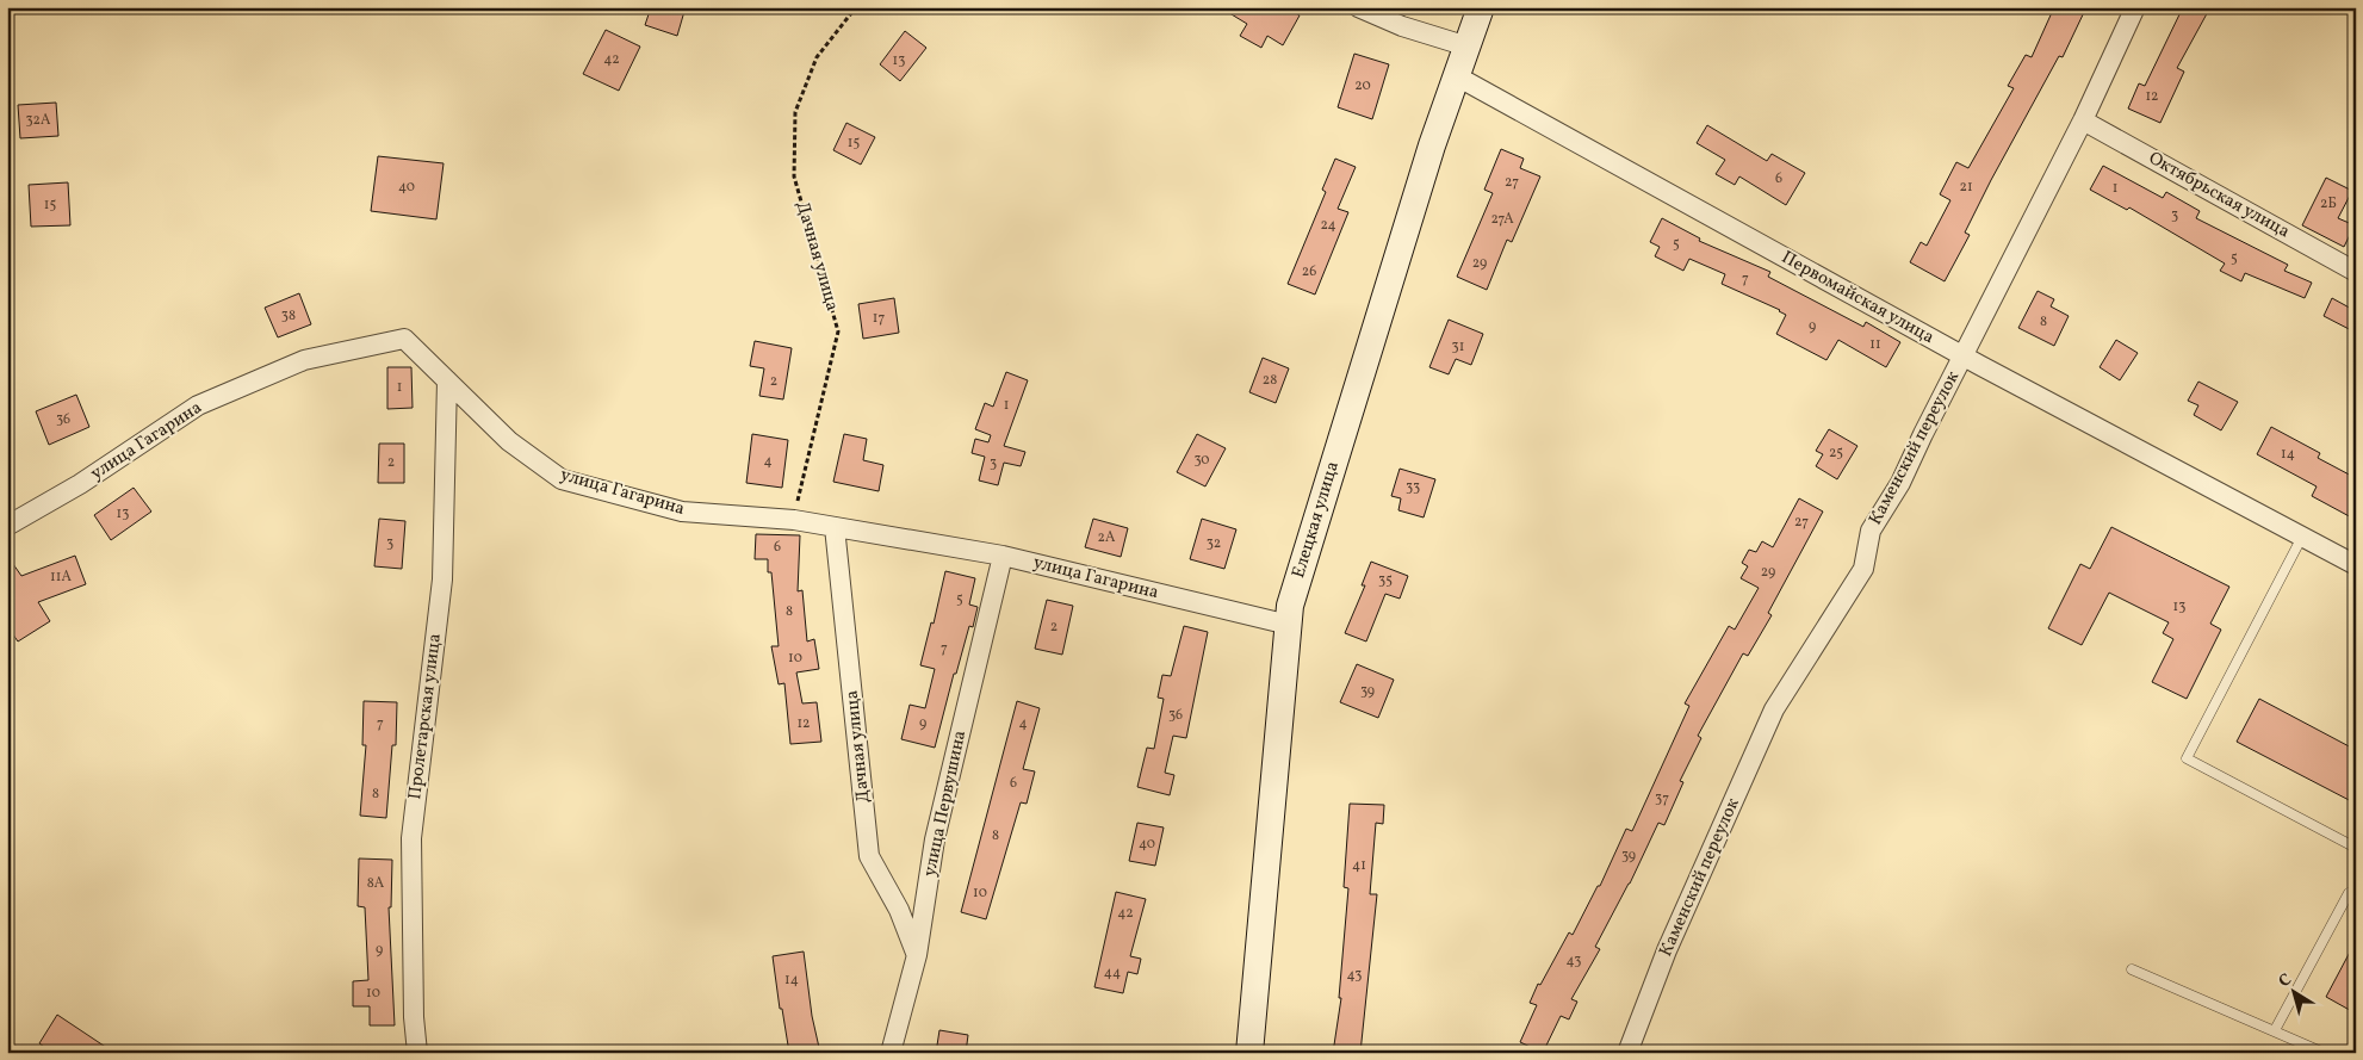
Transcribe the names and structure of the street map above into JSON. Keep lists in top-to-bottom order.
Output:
{
  "streets": {
    "main road": ["Елецкая улица"],
    "street": [
      "Октябрьская улица",
      "Дачная улица",
      "Первомайская улица",
      "улица Гагарина",
      "Каменский переулок",
      "Пролетарская улица",
      "улица Первушина"
    ]
  },
  "crossings": [
    ["Октябрьская улица", "Каменский переулок"],
    ["Дачная улица", "улица Гагарина"],
    ["Дачная улица", "улица Первушина"],
    ["Первомайская улица", "Каменский переулок"],
    ["Первомайская улица", "Елецкая улица"],
    ["улица Гагарина", "Елецкая улица"],
    ["улица Гагарина", "Пролетарская улица"],
    ["улица Гагарина", "улица Первушина"]
  ],
  "house_numbers": [
    "42",
    "13",
    "20",
    "12",
    "32А",
    "15",
    "6",
    "27",
    "40",
    "21",
    "1",
    "2Б",
    "15",
    "3",
    "27А",
    "24",
    "5",
    "5",
    "29",
    "26",
    "7",
    "38",
    "17",
    "8",
    "9",
    "11",
    "31",
    "28",
    "2",
    "1",
    "1",
    "36",
    "25",
    "14",
    "30",
    "4",
    "2",
    "3",
    "33",
    "13",
    "27",
    "2А",
    "3",
    "32",
    "6",
    "29",
    "11А",
    "35",
    "5",
    "13",
    "8",
    "2",
    "7",
    "10",
    "39",
    "36",
    "7",
    "12",
    "9",
    "4",
    "6",
    "8",
    "37",
    "8",
    "40",
    "39",
    "41",
    "8А",
    "10",
    "42",
    "9",
    "43",
    "44",
    "43",
    "14",
    "10"
  ],
  "north": "top left"
}
